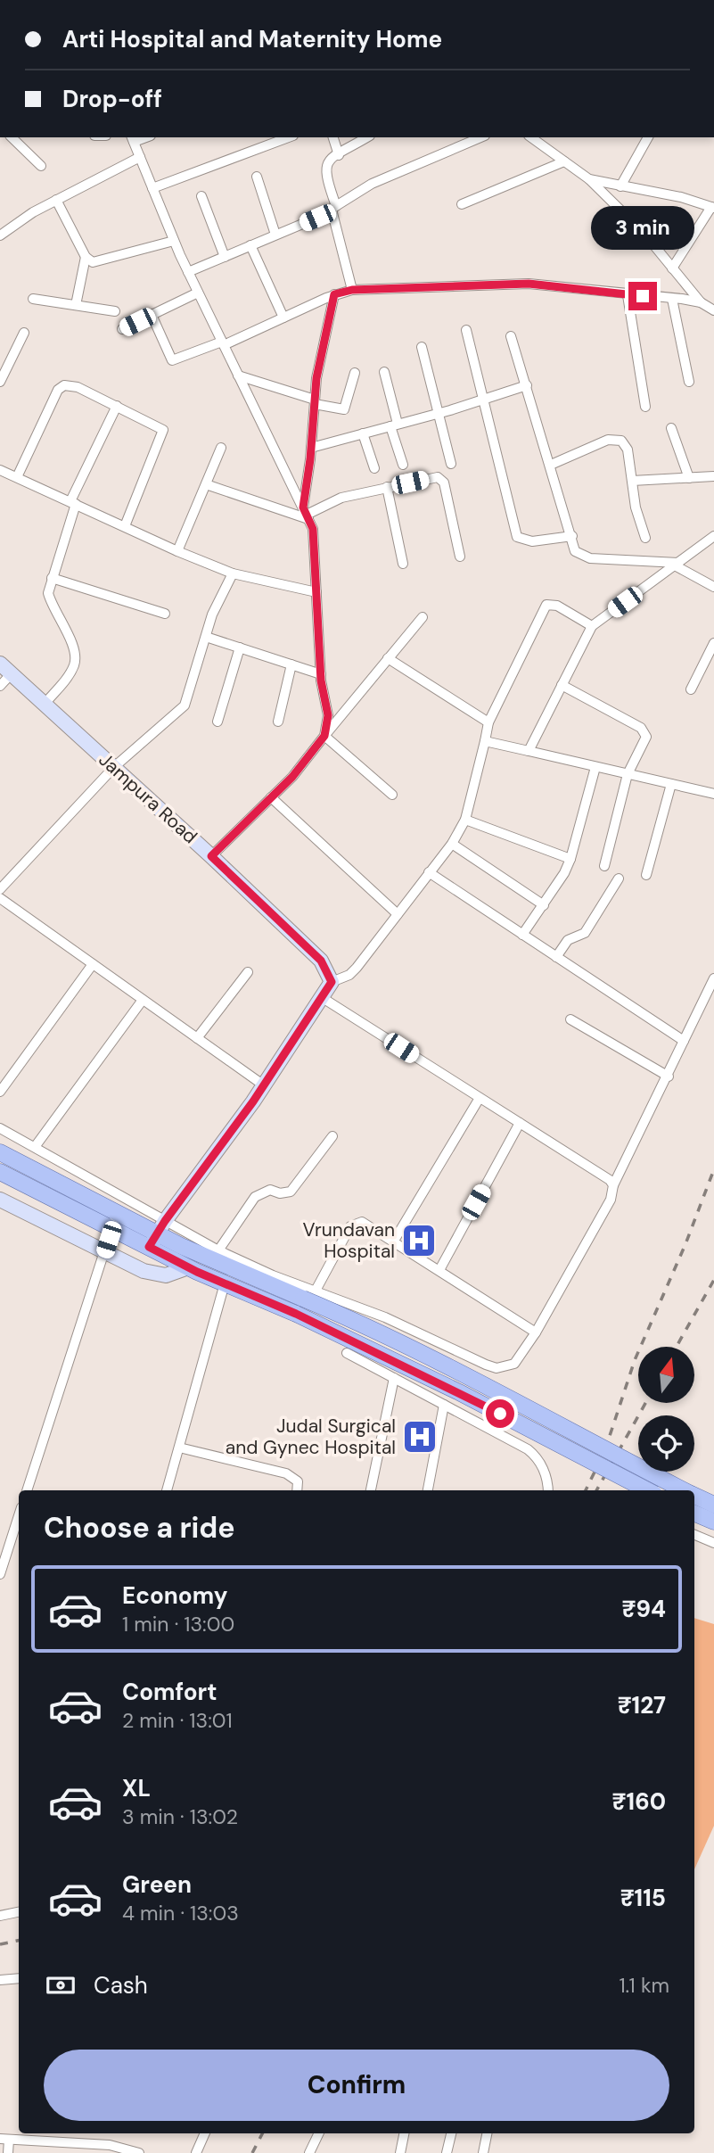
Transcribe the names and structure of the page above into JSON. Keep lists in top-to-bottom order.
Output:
{
  "streets": {
    "street": ["Jampura Road"]
  },
  "places": {
    "hospital": ["Vrundavan Hospital", "Judal Surgical and Gynec Hospital"]
  },
  "north": "top",
  "page": {
    "banner": ["Arti Hospital and Maternity Home", "Drop-off"],
    "bubble": "3 min",
    "heading": "Choose a ride",
    "list": [
      {
        "name": "Economy",
        "note": "1 min · 13:00",
        "value": "₹94"
      },
      {
        "name": "Comfort",
        "note": "2 min · 13:01",
        "value": "₹127"
      },
      {
        "name": "XL",
        "note": "3 min · 13:02",
        "value": "₹160"
      },
      {
        "name": "Green",
        "note": "4 min · 13:03",
        "value": "₹115"
      }
    ],
    "pay": ["Cash", "1.1 km"],
    "buttons": "Confirm"
  }
}
